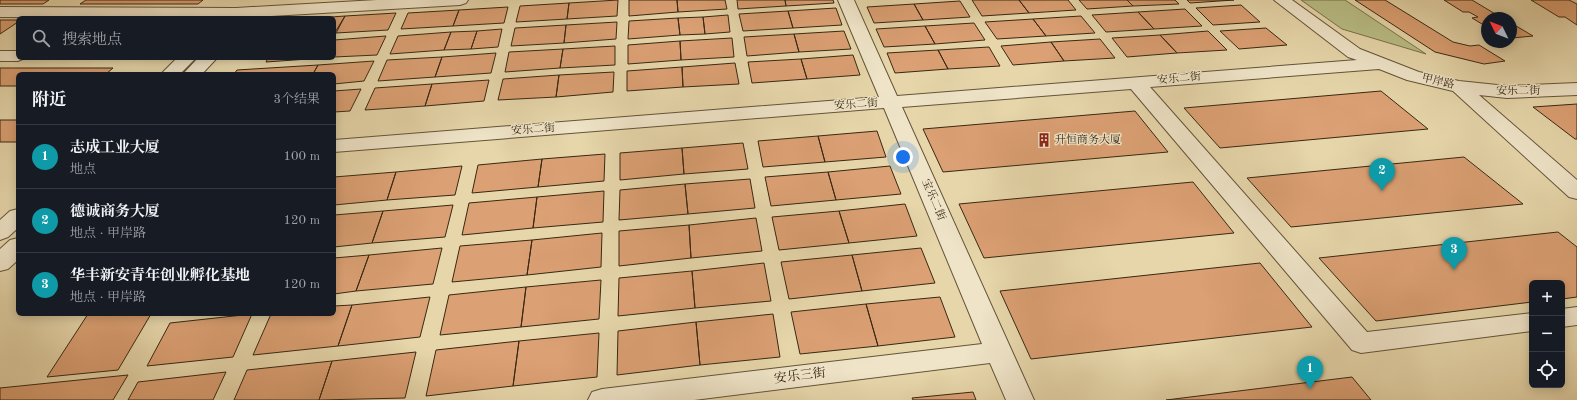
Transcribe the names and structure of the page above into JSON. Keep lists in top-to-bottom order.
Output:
{
  "streets": {
    "street": [
      "安乐二街",
      "甲岸路",
      "宝乐二街",
      "安乐三街"
    ]
  },
  "crossings": [
    ["安乐二街", "甲岸路"],
    ["安乐二街", "宝乐二街"],
    ["宝乐二街", "安乐三街"]
  ],
  "places": {
    "building": ["升恒商务大厦"]
  },
  "north": "top left",
  "page": {
    "search": "搜索地点",
    "heading": ["附近", "3个结果"],
    "list": [
      {
        "mark": "1",
        "name": "志成工业大厦",
        "note": "地点",
        "value": "100 m"
      },
      {
        "mark": "2",
        "name": "德诚商务大厦",
        "note": "地点 · 甲岸路",
        "value": "120 m"
      },
      {
        "mark": "3",
        "name": "华丰新安青年创业孵化基地",
        "note": "地点 · 甲岸路",
        "value": "120 m"
      }
    ],
    "pins": ["2", "3", "1"],
    "map_buttons": ["+", "−"]
  }
}
